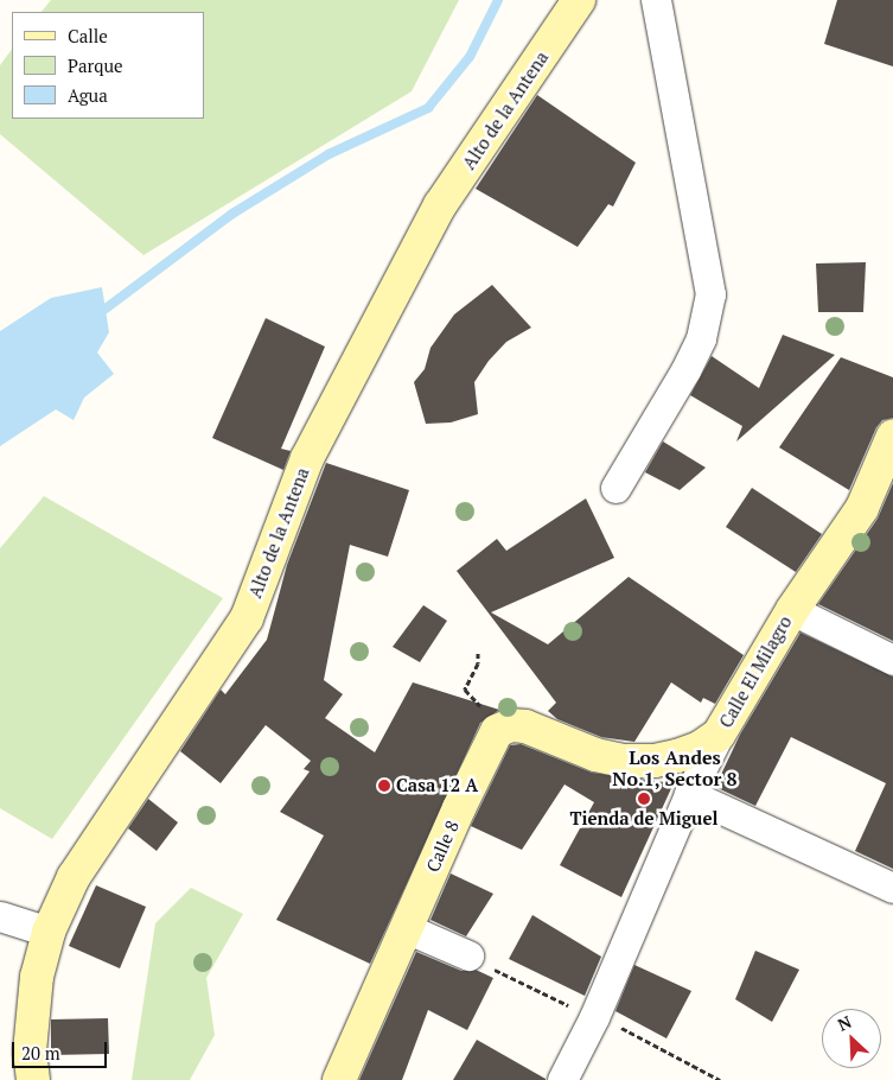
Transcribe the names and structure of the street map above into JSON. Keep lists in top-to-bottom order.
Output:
{
  "streets": {
    "street": ["Alto de la Antena", "Calle El Milagro", "Calle 8"]
  },
  "districts": ["Los Andes No.1, Sector 8"],
  "places": ["Casa 12 A", "Tienda de Miguel"],
  "legend": ["Calle", "Parque", "Agua"],
  "scale_bar": "20 m",
  "north": "top left"
}
